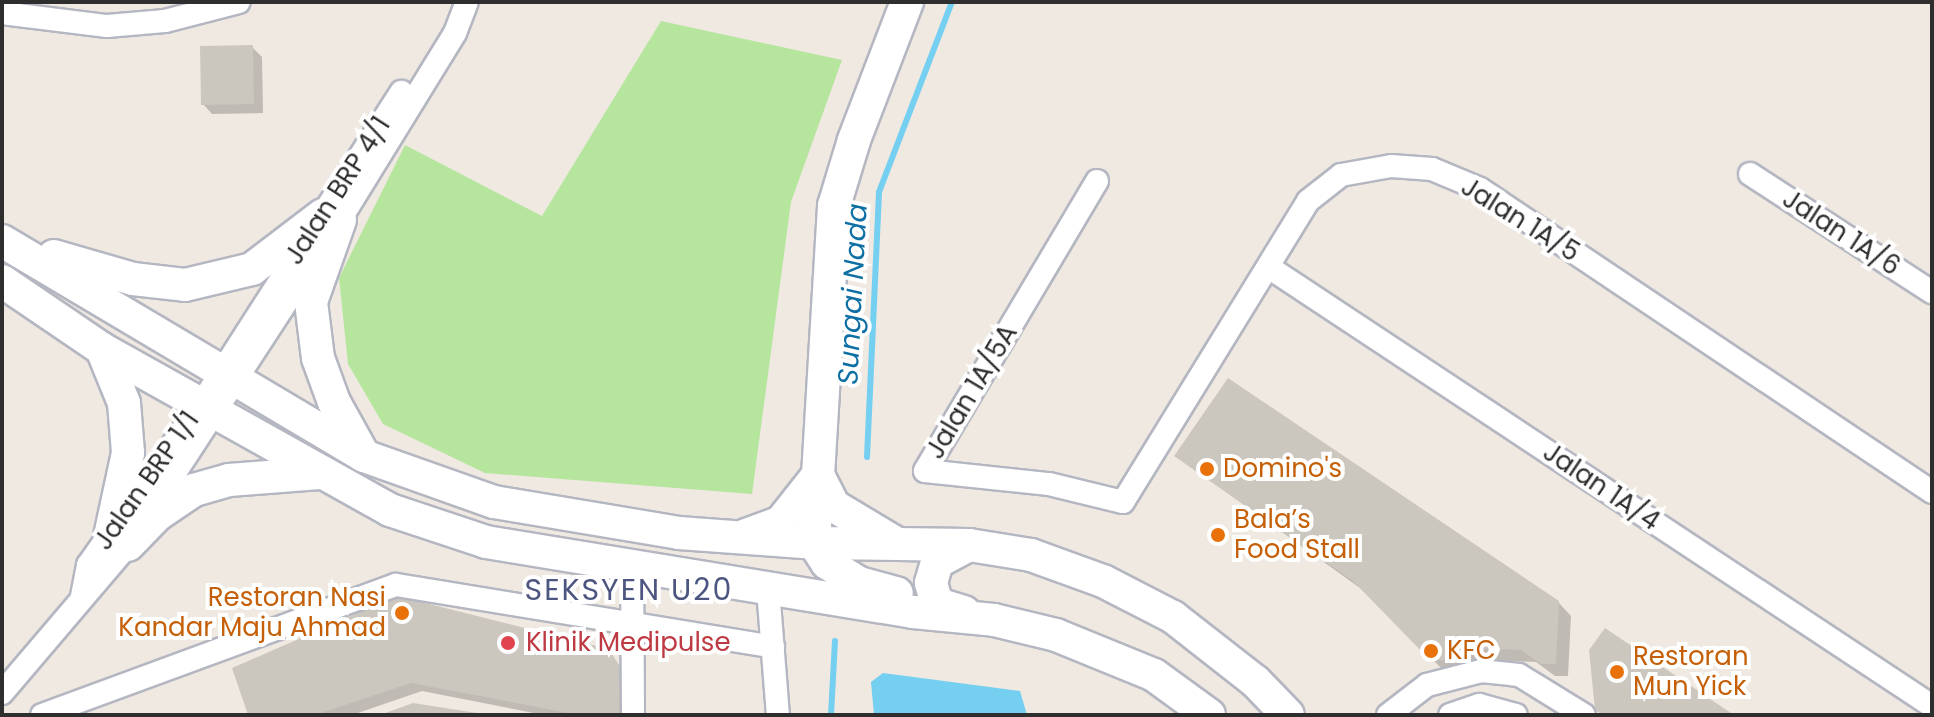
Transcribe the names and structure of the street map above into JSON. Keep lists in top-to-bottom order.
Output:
{
  "streets": {
    "street": [
      "Jalan BRP 4/1",
      "Jalan 1A/5",
      "Jalan 1A/6",
      "Jalan 1A/5A",
      "Jalan BRP 1/1",
      "Jalan 1A/4"
    ]
  },
  "crossings": [
    ["Jalan BRP 4/1", "Jalan BRP 1/1"],
    ["Jalan 1A/5", "Jalan 1A/5A"],
    ["Jalan 1A/5", "Jalan 1A/4"]
  ],
  "districts": ["SEKSYEN U20"],
  "water": ["Sungai Nada"],
  "places": [
    "Domino's",
    "Bala’s Food Stall",
    "Restoran Nasi Kandar Maju Ahmad",
    "Klinik Medipulse",
    "KFC",
    "Restoran Mun Yick"
  ]
}
